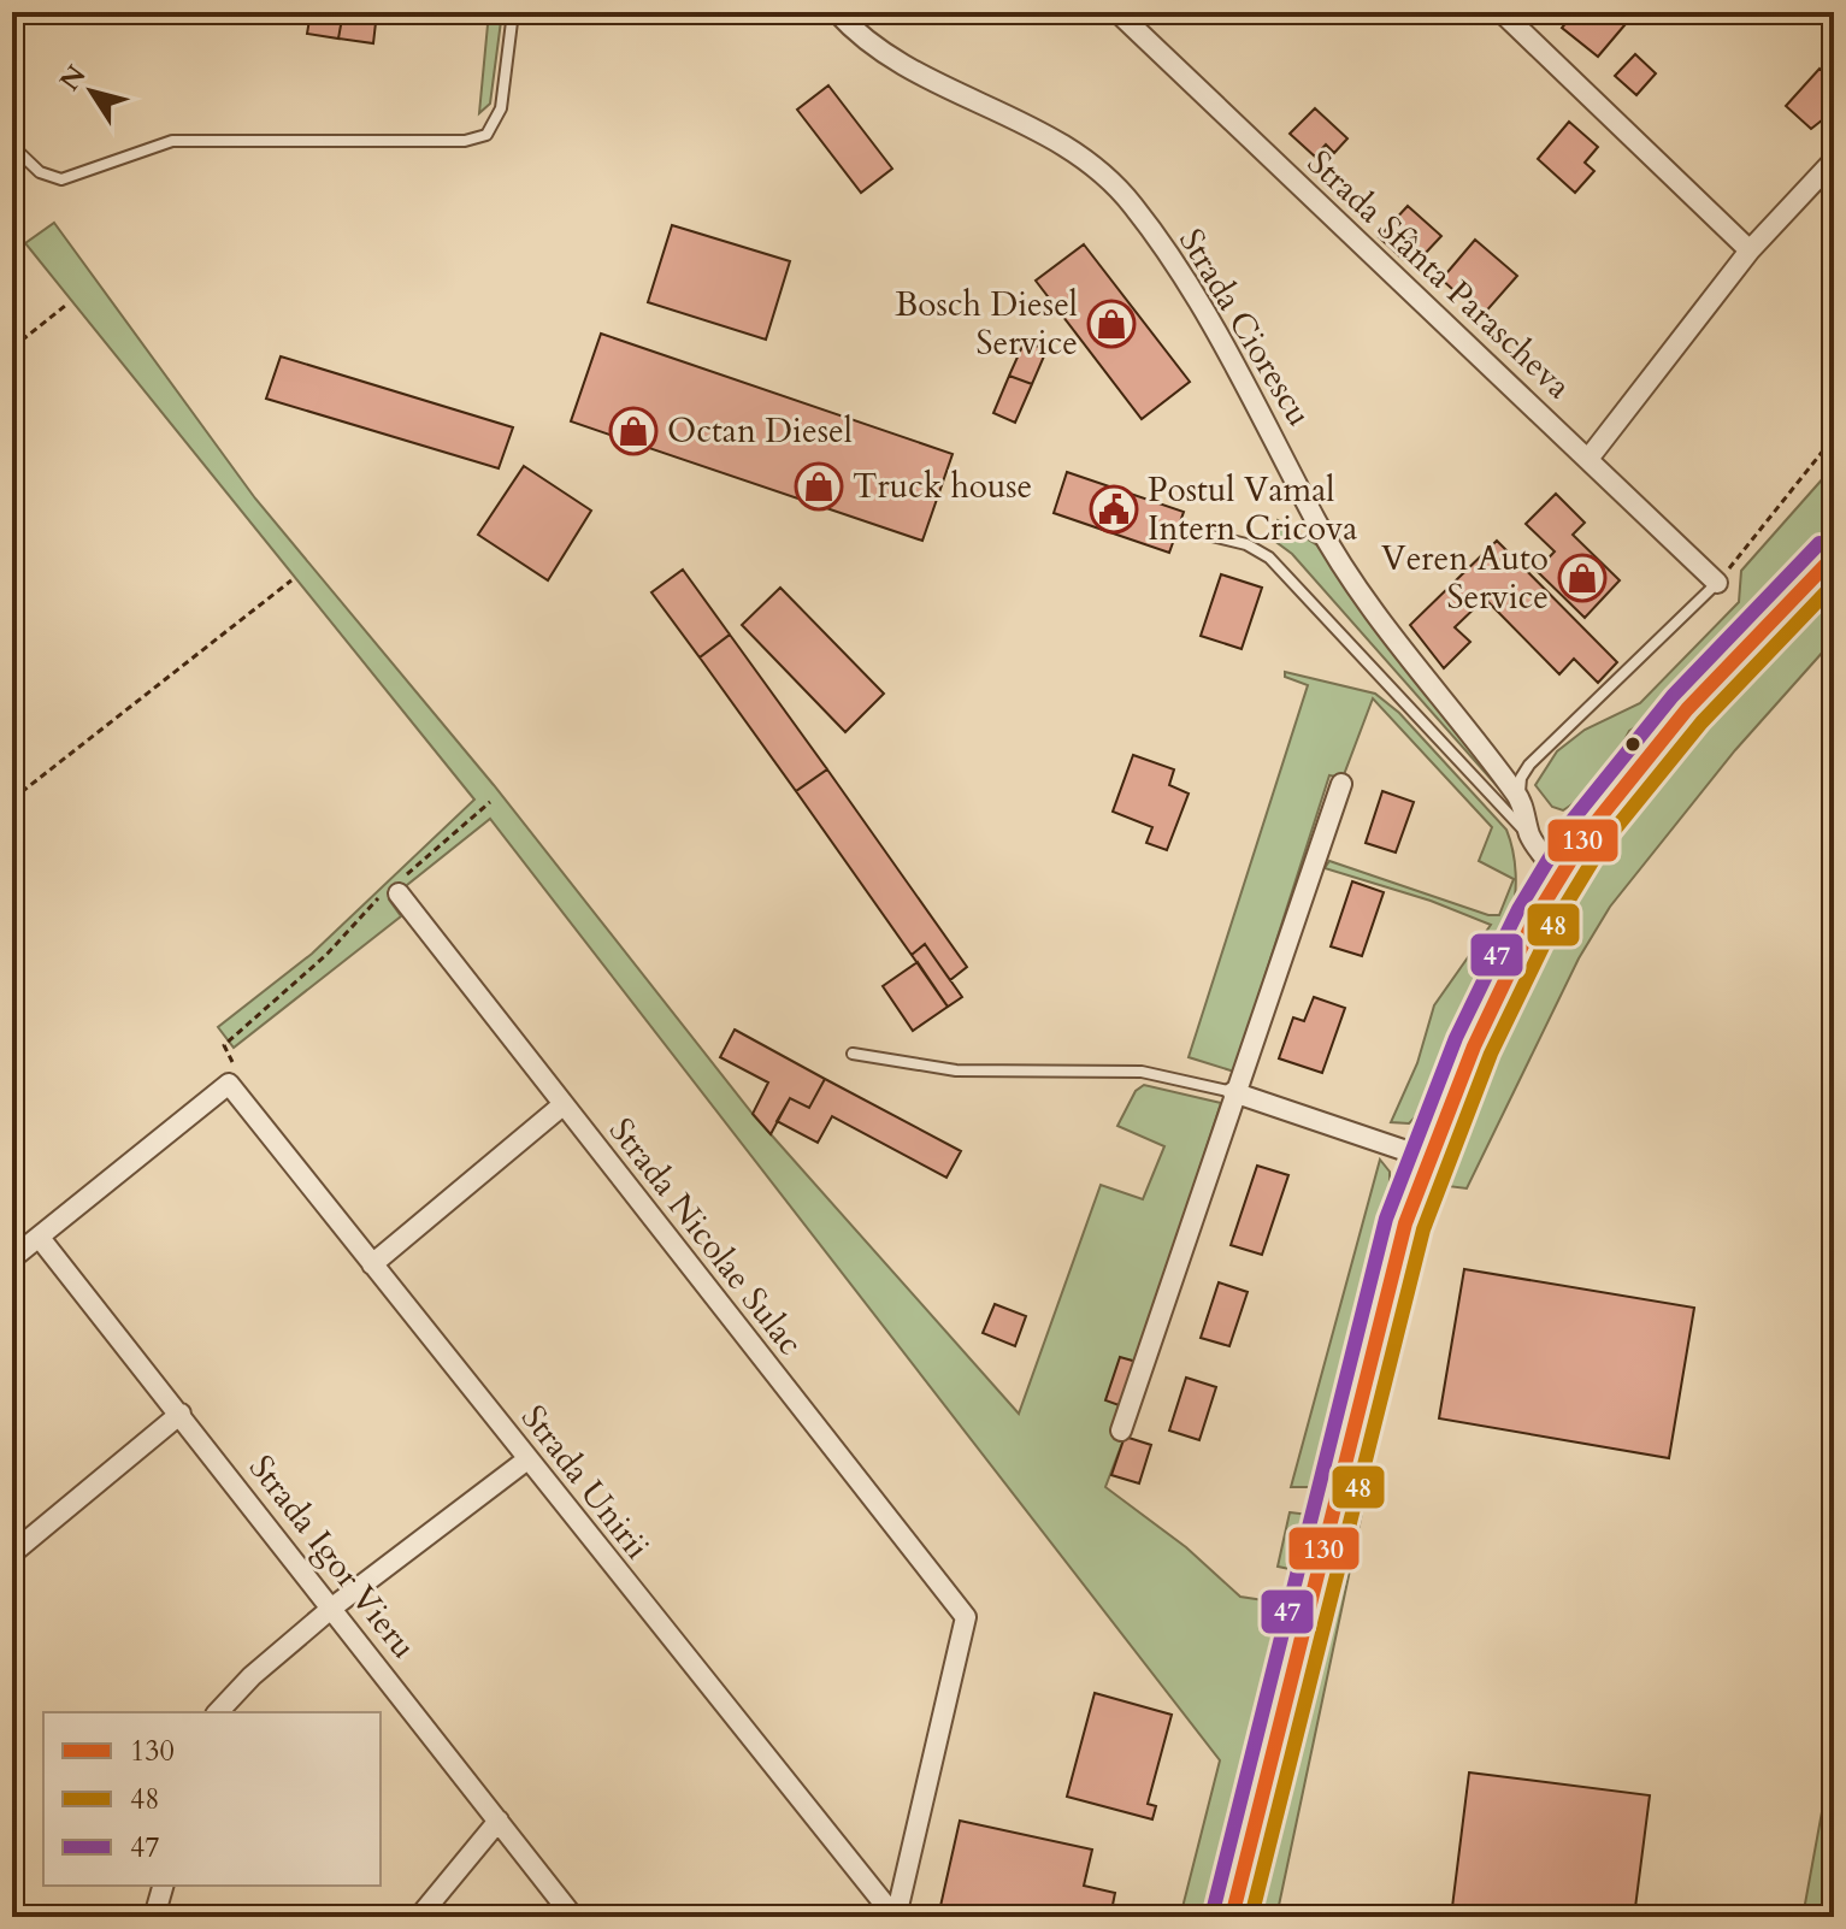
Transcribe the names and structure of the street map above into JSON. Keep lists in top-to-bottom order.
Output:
{
  "streets": {
    "street": [
      "Strada Sfânta Parascheva",
      "Strada Ciorescu",
      "Strada Nicolae Sulac",
      "Strada Unirii",
      "Strada Igor Vieru"
    ]
  },
  "crossings": [
    ["Strada Nicolae Sulac", "Strada Unirii"]
  ],
  "places": {
    "shop": [
      "Bosch Diesel Service",
      "Octan Diesel",
      "Truck house",
      "Veren Auto Service"
    ],
    "public building": ["Postul Vamal Intern Cricova"]
  },
  "lines": ["transit line 47", "transit line 130", "transit line 48"],
  "legend": ["130", "48", "47"],
  "north": "top left"
}
